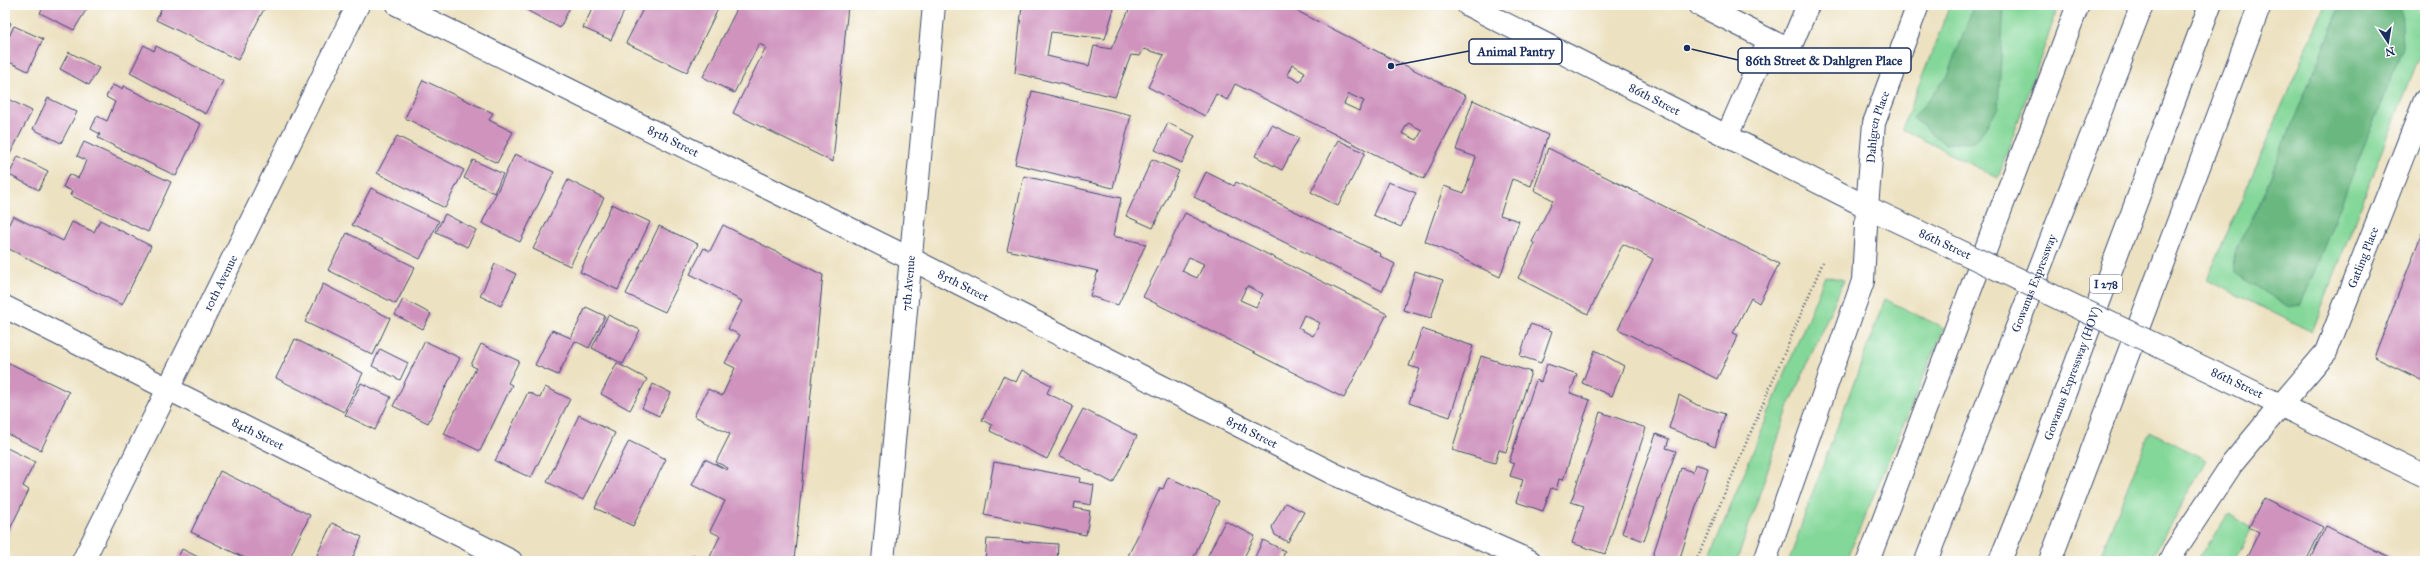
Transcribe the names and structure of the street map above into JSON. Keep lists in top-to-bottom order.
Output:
{
  "streets": {
    "main road": [
      "86th Street",
      "Dahlgren Place",
      "85th Street",
      "Gatling Place",
      "10th Avenue",
      "7th Avenue",
      "Gowanus Expressway",
      "I 278",
      "Gowanus Expressway (HOV)",
      "84th Street"
    ]
  },
  "crossings": [
    ["86th Street", "Dahlgren Place"],
    ["86th Street", "Gatling Place"],
    ["85th Street", "7th Avenue"],
    ["10th Avenue", "84th Street"]
  ],
  "places": ["86th Street & Dahlgren Place", "Animal Pantry"],
  "north": "bottom"
}
